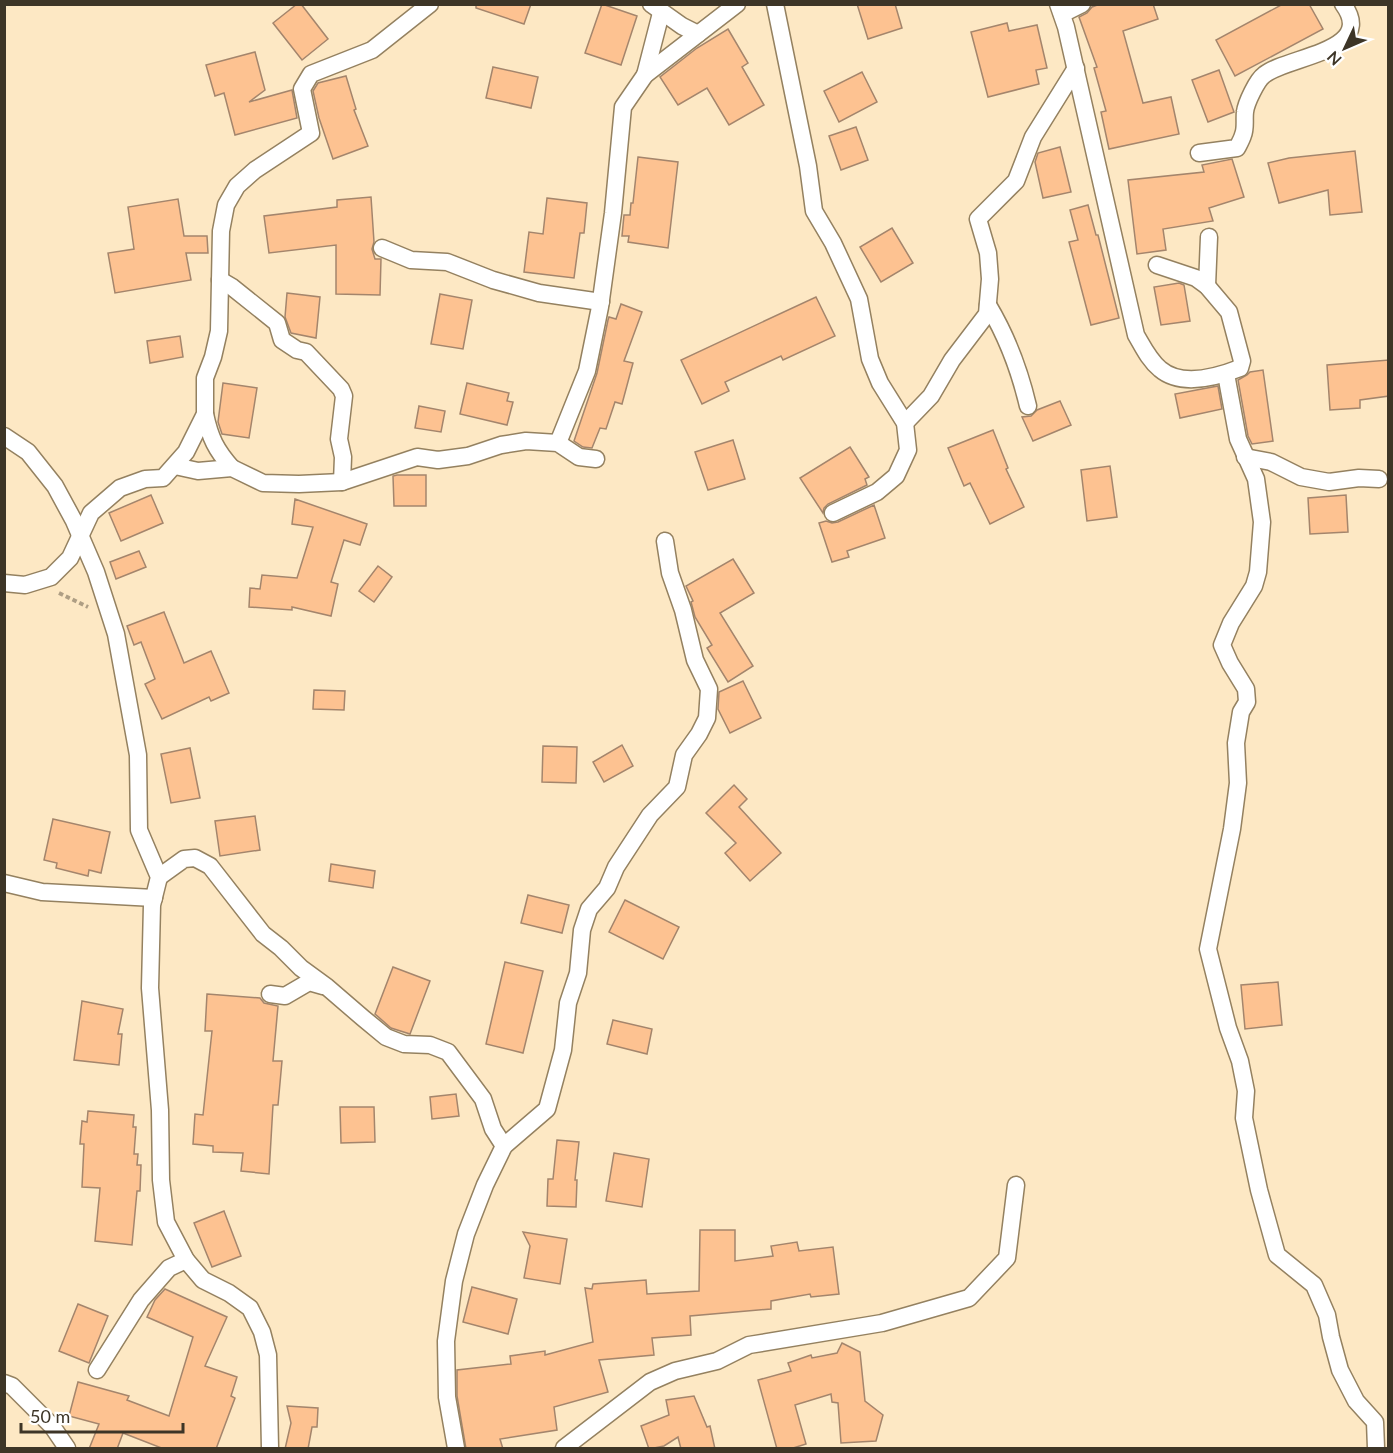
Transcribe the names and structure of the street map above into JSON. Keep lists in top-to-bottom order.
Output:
{
  "scale_bar": "50 m",
  "north": "bottom left"
}
